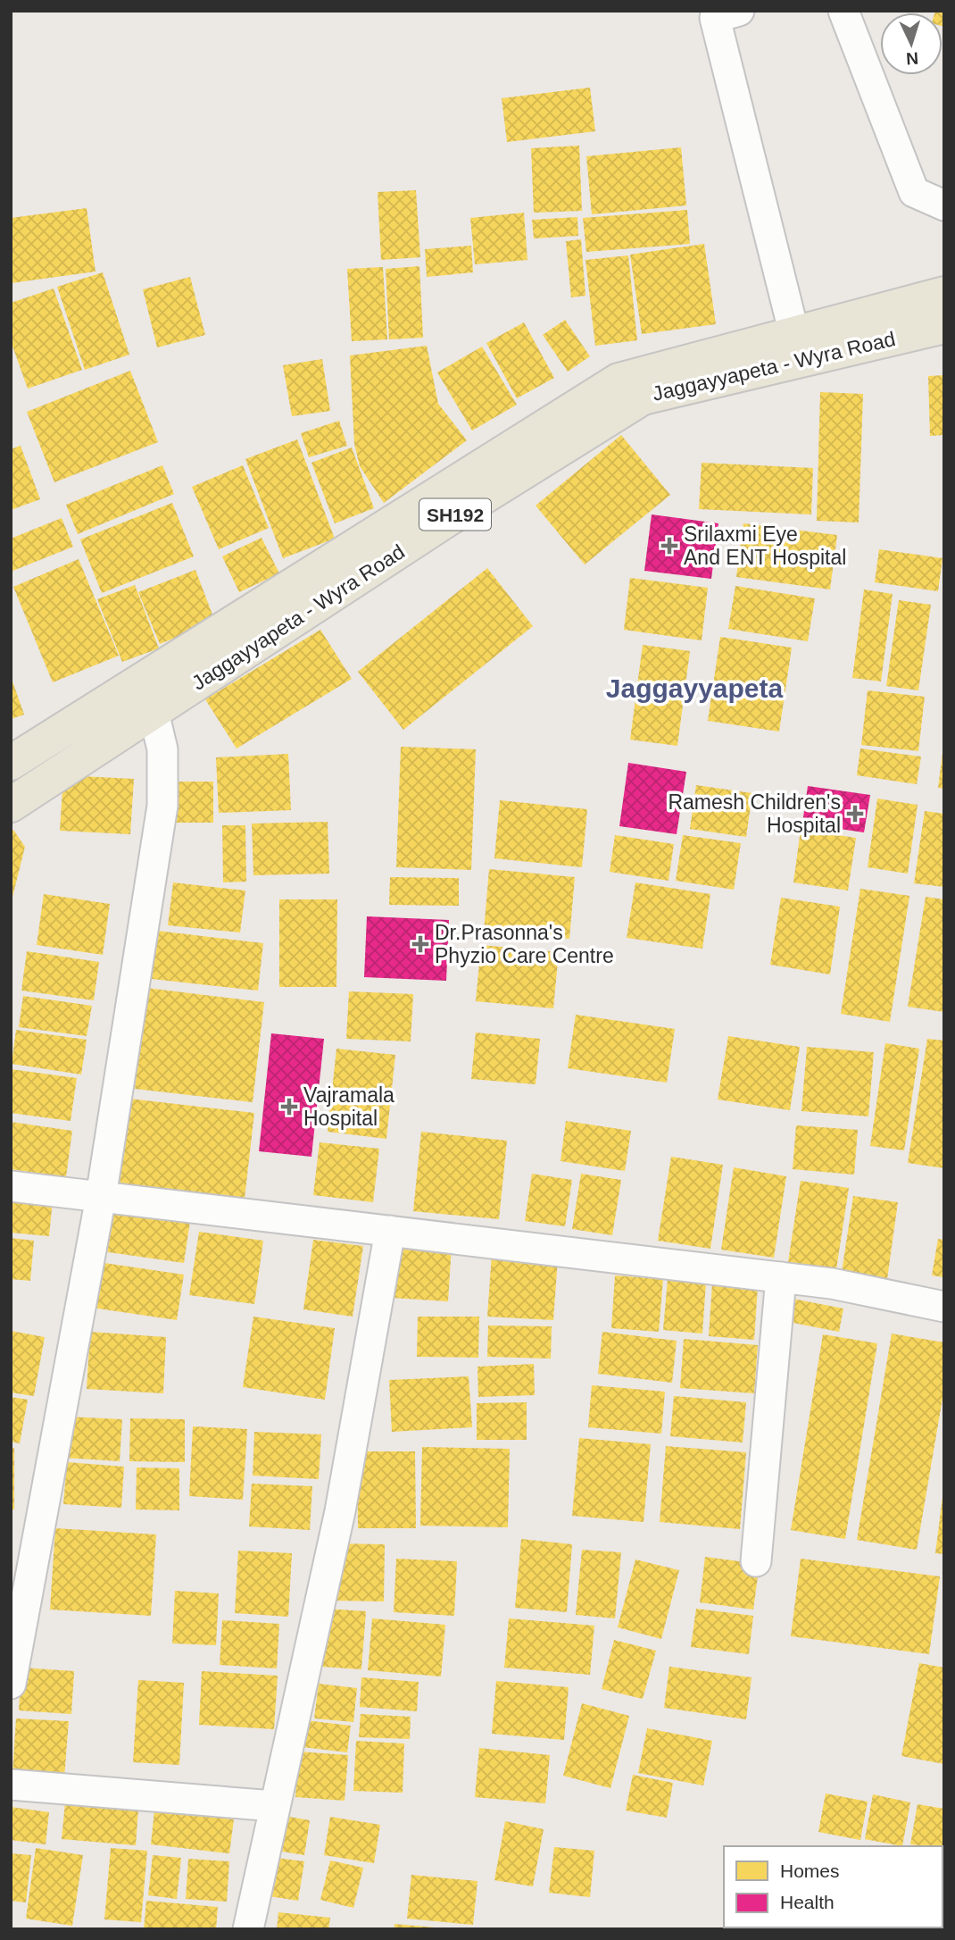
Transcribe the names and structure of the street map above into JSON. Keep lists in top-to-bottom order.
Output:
{
  "streets": {
    "main road": ["Jaggayyapeta - Wyra Road", "SH192"]
  },
  "crossings": [
    ["Jaggayyapeta - Wyra Road", "SH192"]
  ],
  "districts": ["Jaggayyapeta"],
  "places": {
    "health": [
      "Srilaxmi Eye And ENT Hospital",
      "Ramesh Children's Hospital",
      "Dr.Prasonna's Phyzio Care Centre",
      "Vajramala Hospital"
    ]
  },
  "legend": ["Homes", "Health"],
  "north": "bottom"
}
